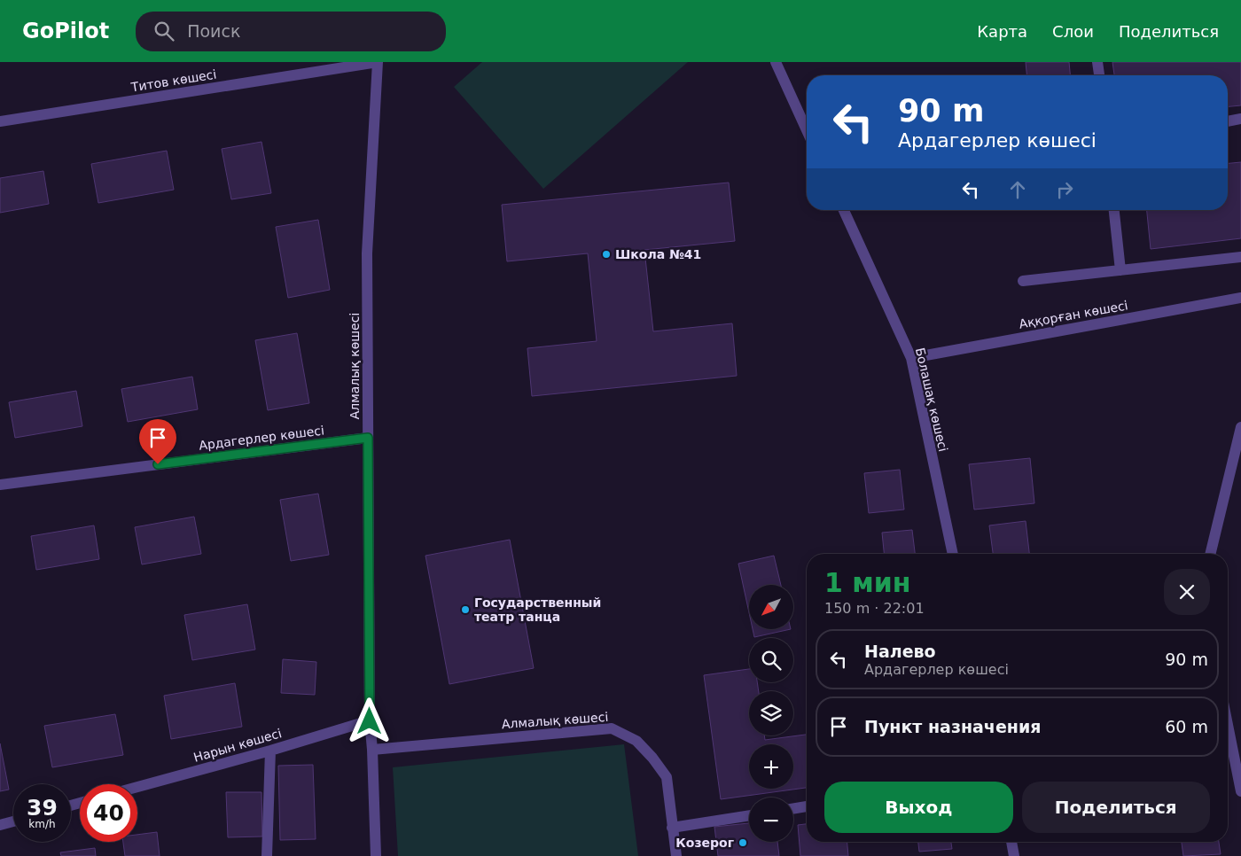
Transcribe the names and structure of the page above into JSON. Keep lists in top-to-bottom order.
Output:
{
  "streets": {
    "street": [
      "Титов көшесі",
      "Аққорған көшесі",
      "Алмалық көшесі",
      "Болашақ көшесі",
      "Ардагерлер көшесі",
      "Нарын көшесі"
    ]
  },
  "crossings": [
    ["Титов көшесі", "Алмалық көшесі"],
    ["Аққорған көшесі", "Болашақ көшесі"],
    ["Алмалық көшесі", "Ардагерлер көшесі"],
    ["Алмалық көшесі", "Нарын көшесі"]
  ],
  "places": ["Школа №41", "Государственный театр танца", "Козерог"],
  "north": "bottom left",
  "page": {
    "header": "GoPilot",
    "search": "Поиск",
    "nav": ["Карта", "Слои", "Поделиться"],
    "turn": ["90 m", "Ардагерлер көшесі"],
    "heading": ["1 мин", "150 m · 22:01"],
    "map_buttons": ["+", "−"],
    "list": [
      {
        "name": "Налево",
        "note": "Ардагерлер көшесі",
        "value": "90 m"
      },
      {
        "name": "Пункт назначения",
        "value": "60 m"
      }
    ],
    "buttons": ["Выход", "Поделиться"],
    "speed": "39 km/h",
    "limit": "40"
  }
}
